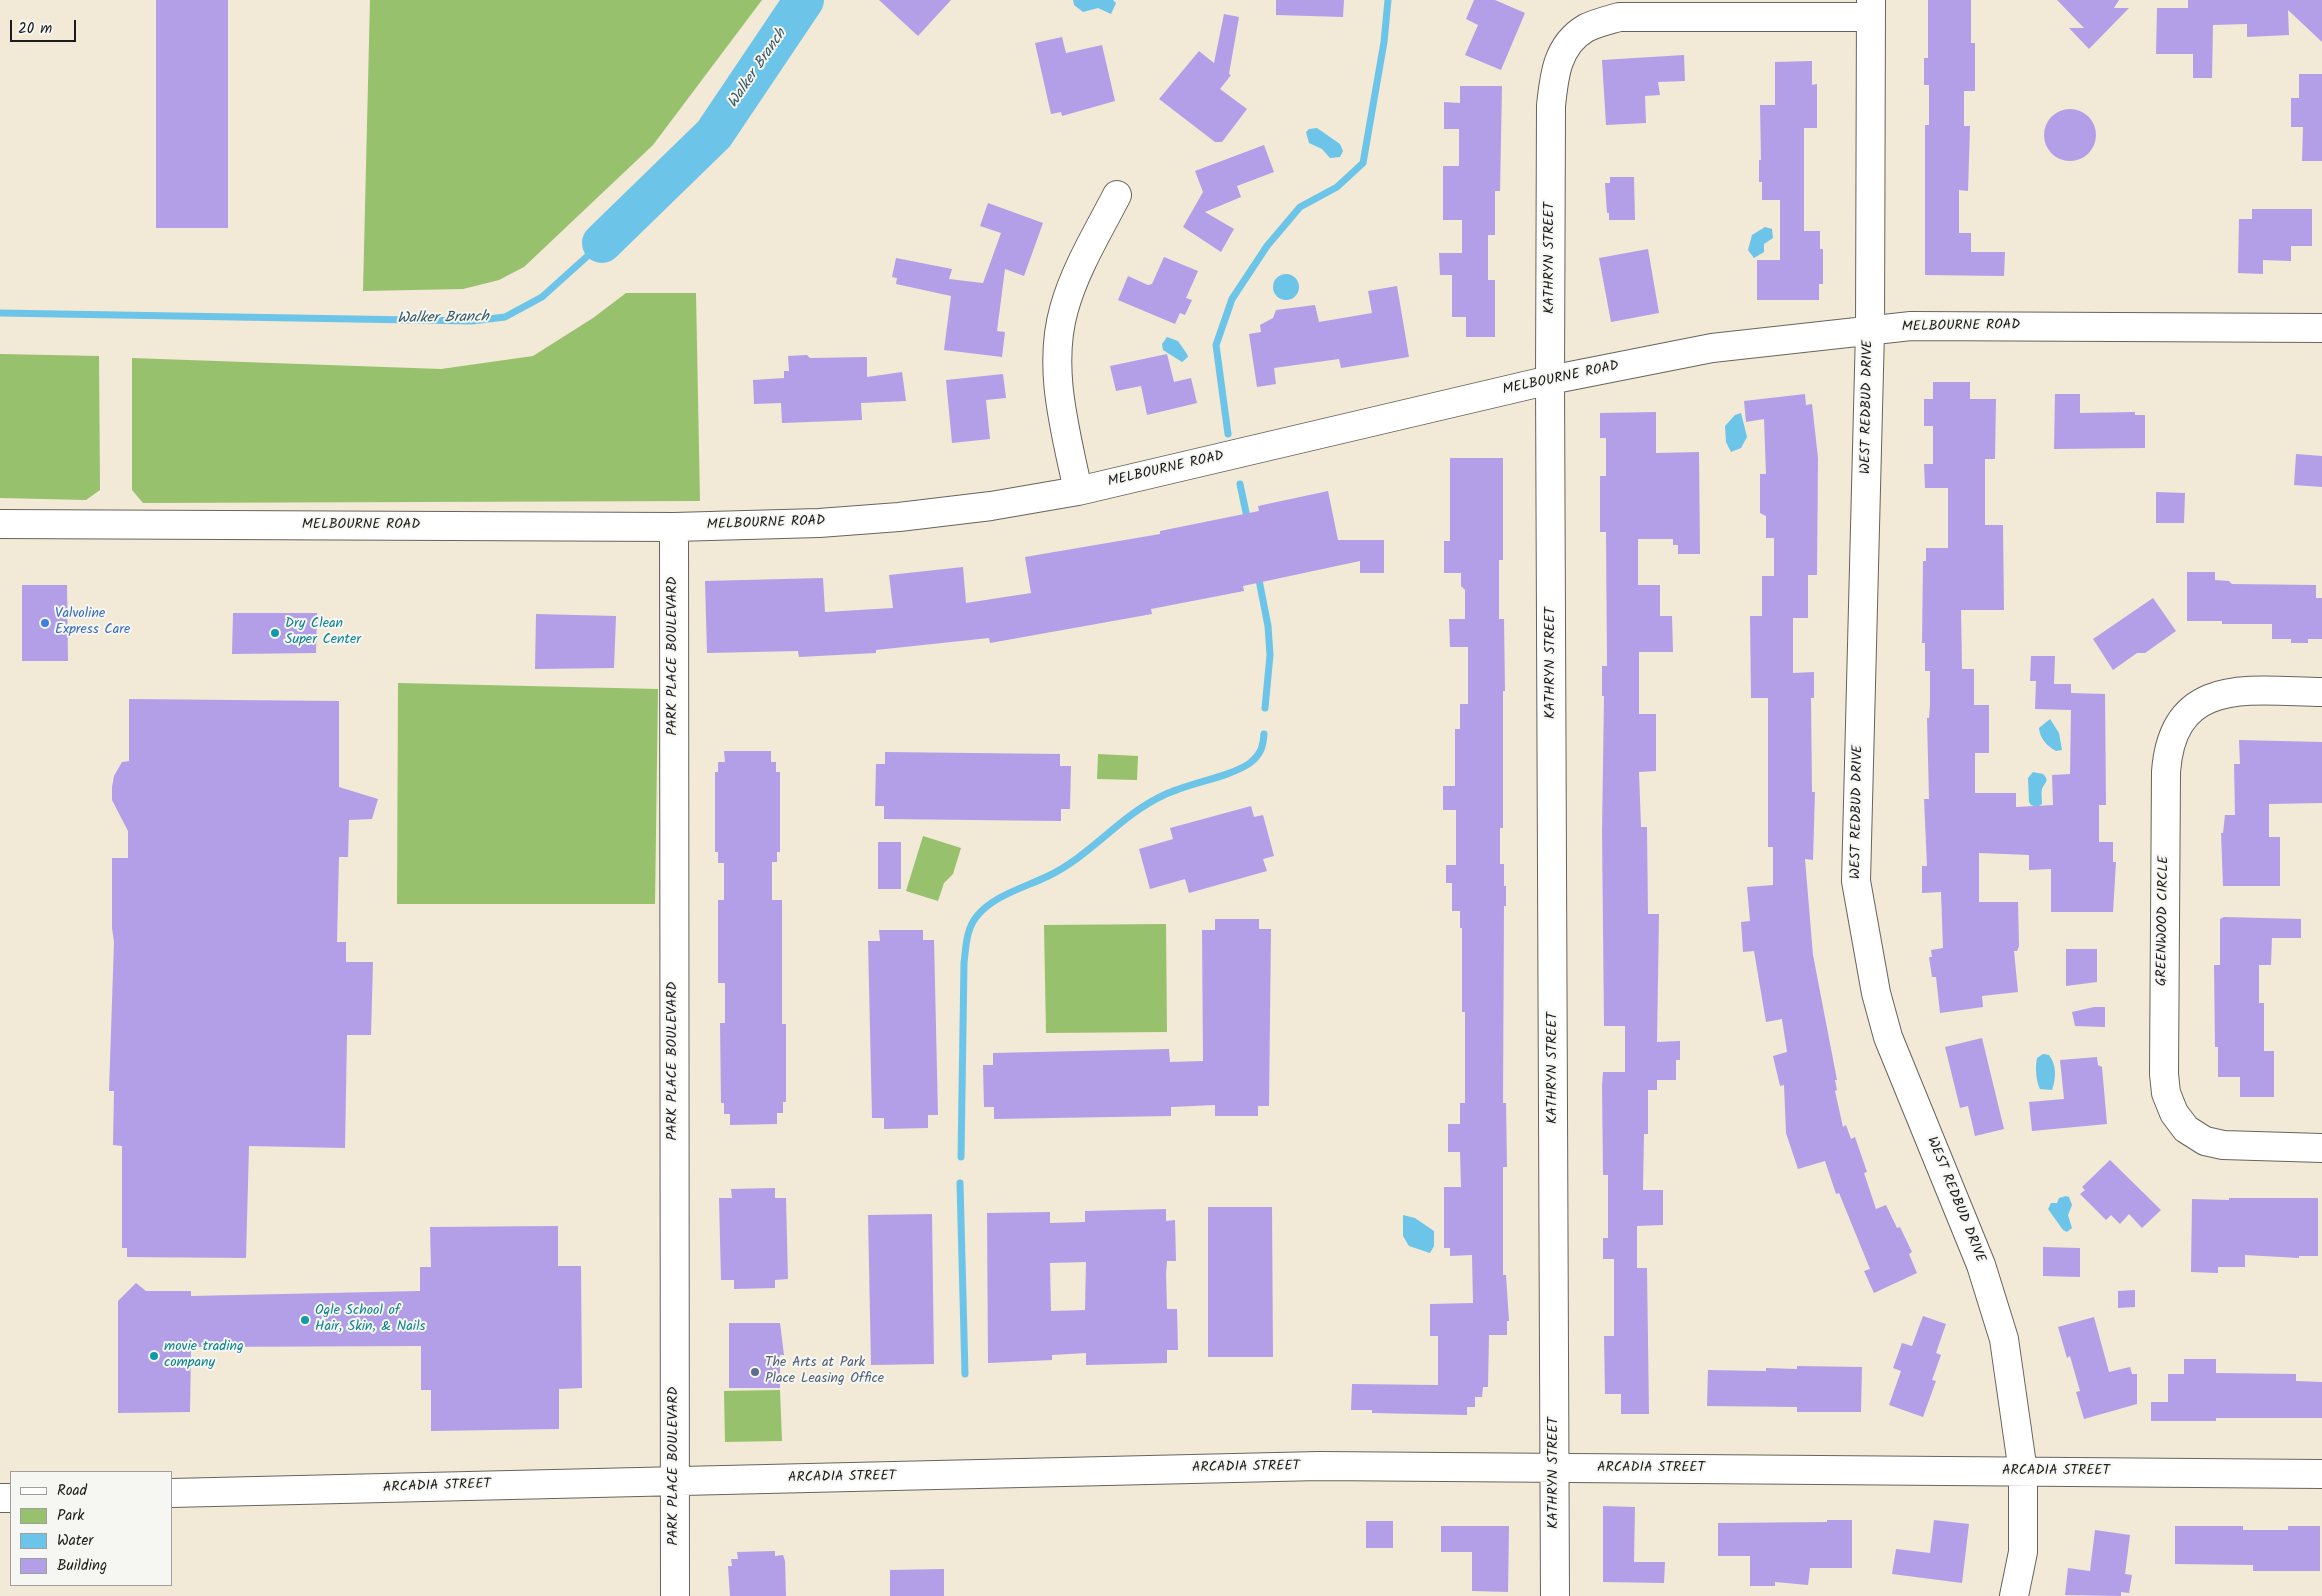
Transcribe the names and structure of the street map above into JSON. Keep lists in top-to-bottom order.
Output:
{
  "streets": {
    "street": [
      "KATHRYN STREET",
      "MELBOURNE ROAD",
      "WEST REDBUD DRIVE",
      "PARK PLACE BOULEVARD",
      "GREENWOOD CIRCLE",
      "ARCADIA STREET"
    ]
  },
  "crossings": [
    ["KATHRYN STREET", "MELBOURNE ROAD"],
    ["KATHRYN STREET", "WEST REDBUD DRIVE"],
    ["KATHRYN STREET", "ARCADIA STREET"],
    ["MELBOURNE ROAD", "WEST REDBUD DRIVE"],
    ["MELBOURNE ROAD", "PARK PLACE BOULEVARD"],
    ["WEST REDBUD DRIVE", "ARCADIA STREET"],
    ["PARK PLACE BOULEVARD", "ARCADIA STREET"]
  ],
  "water": ["Walker Branch"],
  "places": [
    "Valvoline Express Care",
    "Dry Clean Super Center",
    "Ogle School of Hair, Skin, & Nails",
    "movie trading company",
    "The Arts at Park Place Leasing Office"
  ],
  "legend": [
    "Road",
    "Park",
    "Water",
    "Building"
  ],
  "scale_bar": "20 m"
}
